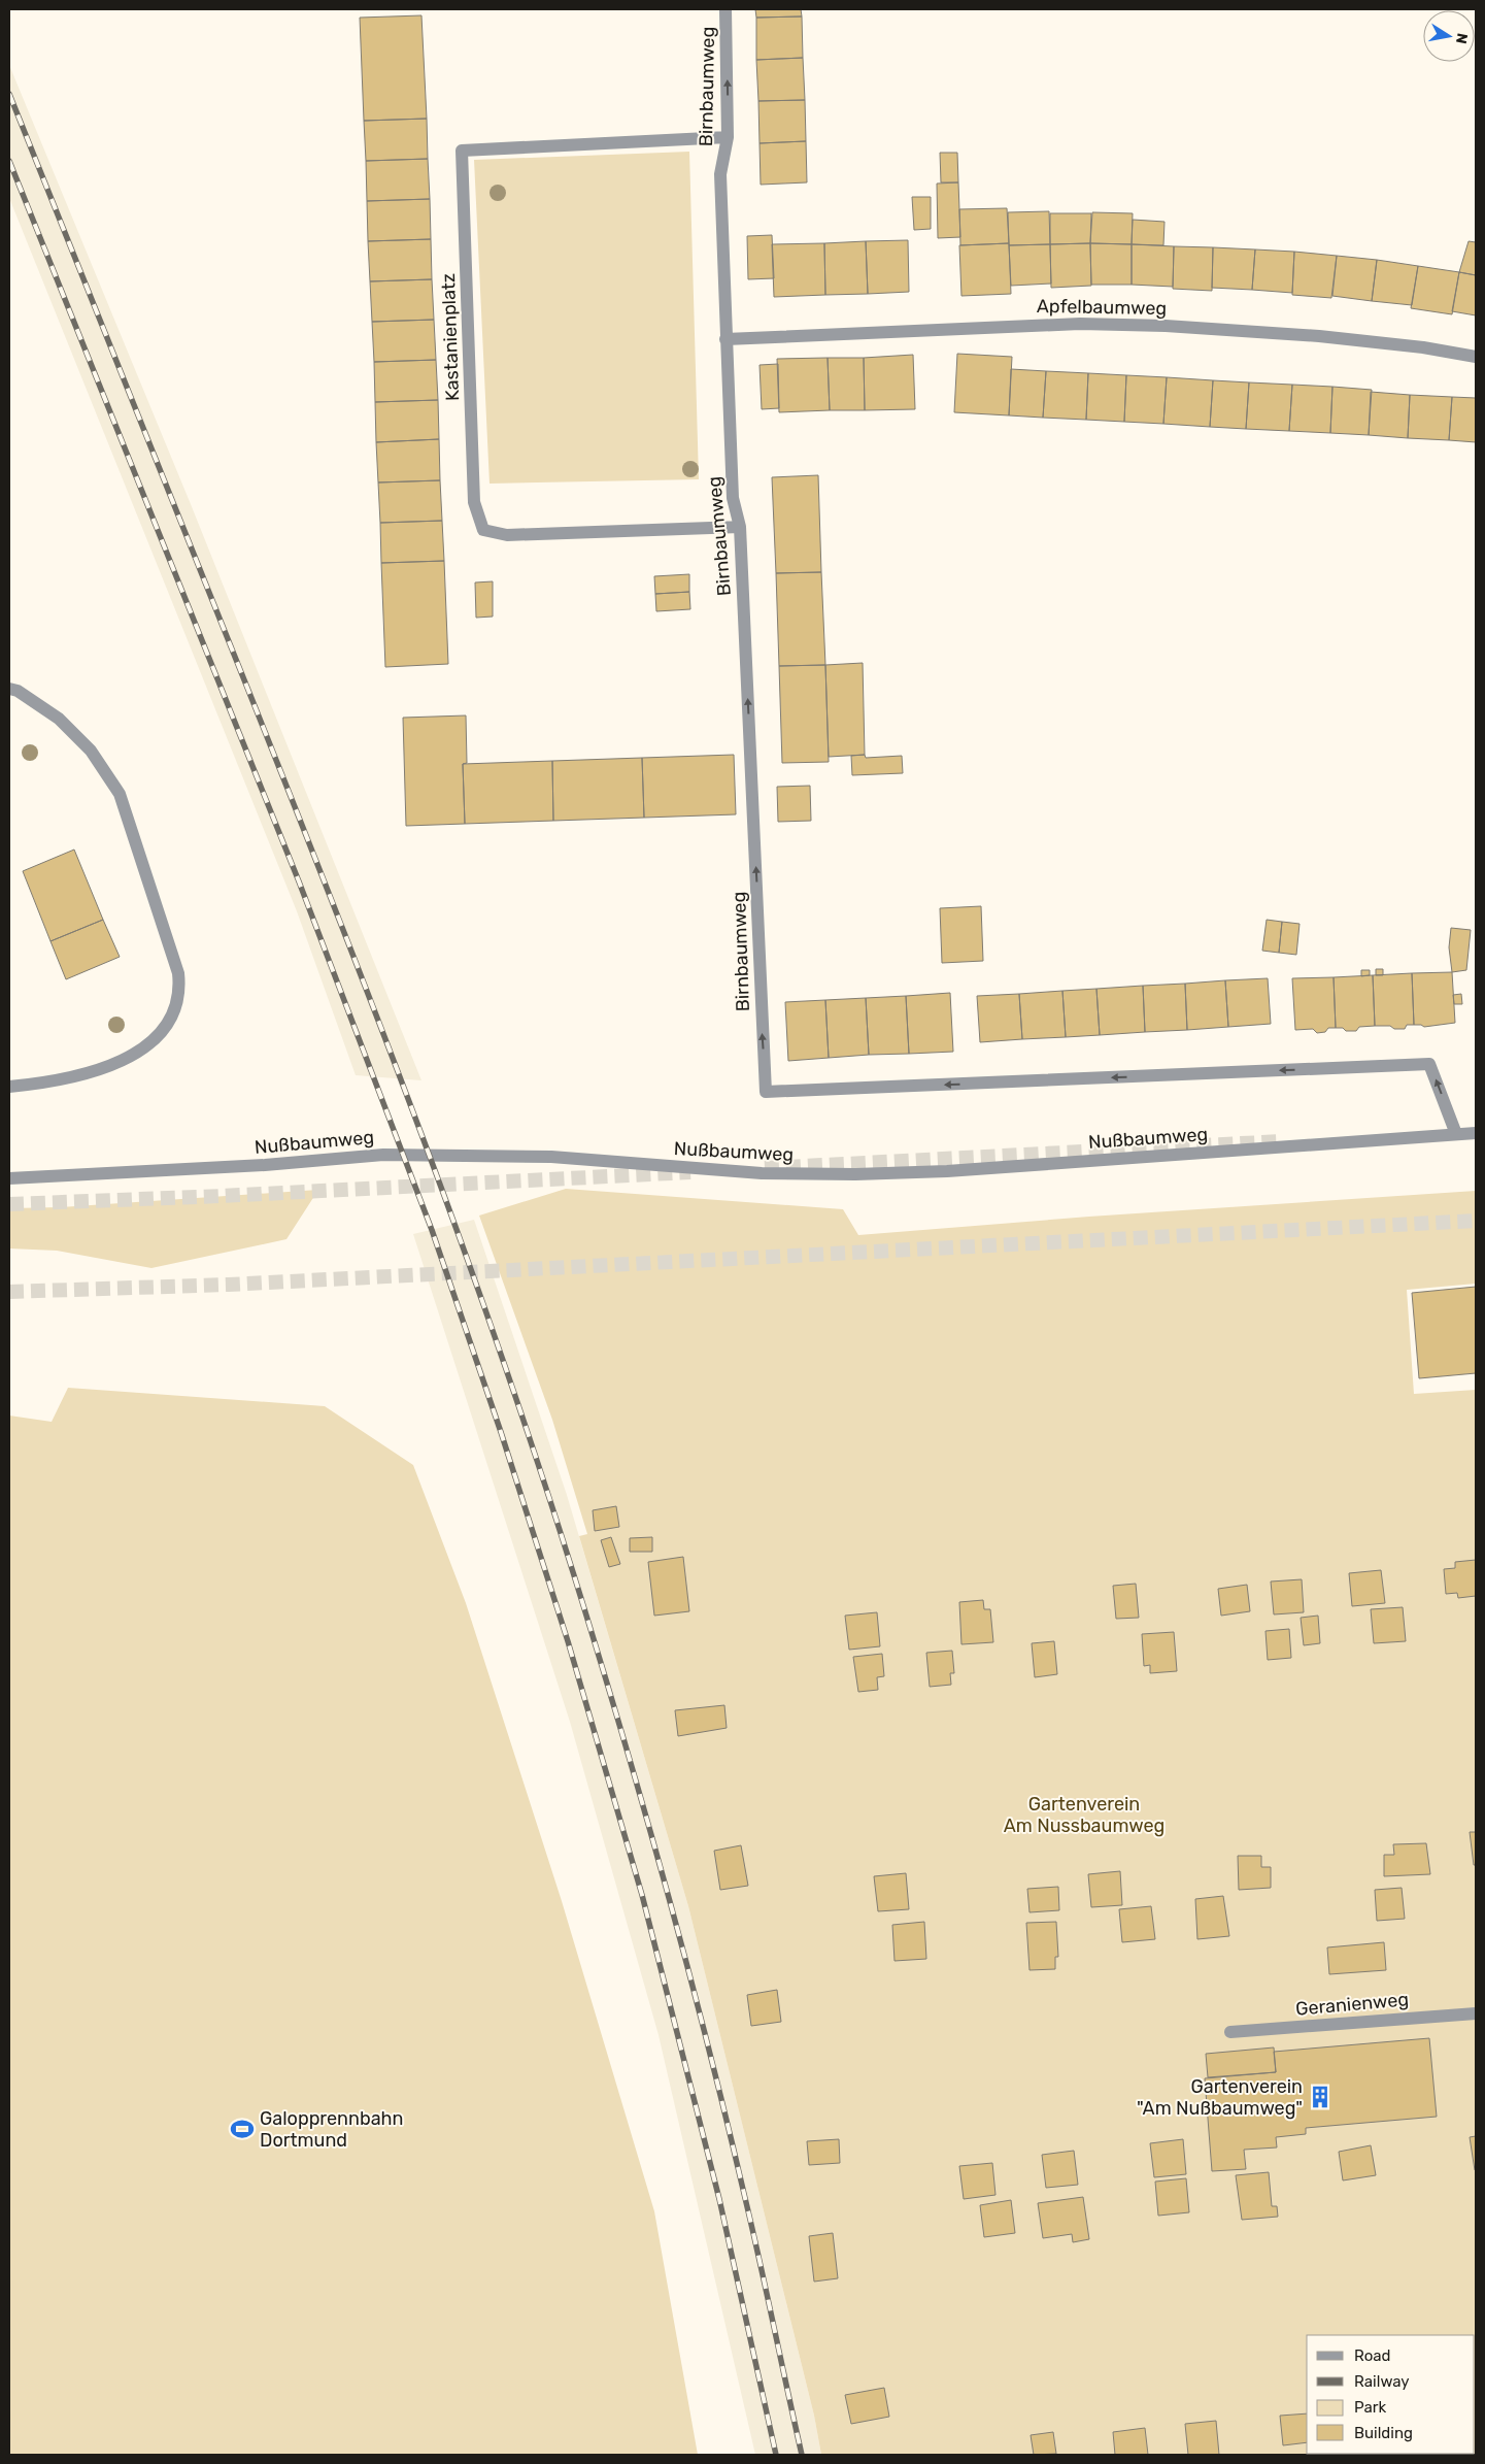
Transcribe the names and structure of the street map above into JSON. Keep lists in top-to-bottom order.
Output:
{
  "streets": {
    "street": [
      "Birnbaumweg",
      "Apfelbaumweg",
      "Kastanienplatz",
      "Nußbaumweg",
      "Geranienweg"
    ]
  },
  "crossings": [
    ["Birnbaumweg", "Apfelbaumweg"],
    ["Birnbaumweg", "Kastanienplatz"],
    ["Birnbaumweg", "Nußbaumweg"]
  ],
  "parks": ["Gartenverein Am Nussbaumweg"],
  "places": {
    "building": ["Gartenverein \"Am Nußbaumweg\""],
    "sports": ["Galopprennbahn Dortmund"]
  },
  "legend": [
    "Road",
    "Railway",
    "Park",
    "Building"
  ],
  "north": "right"
}
